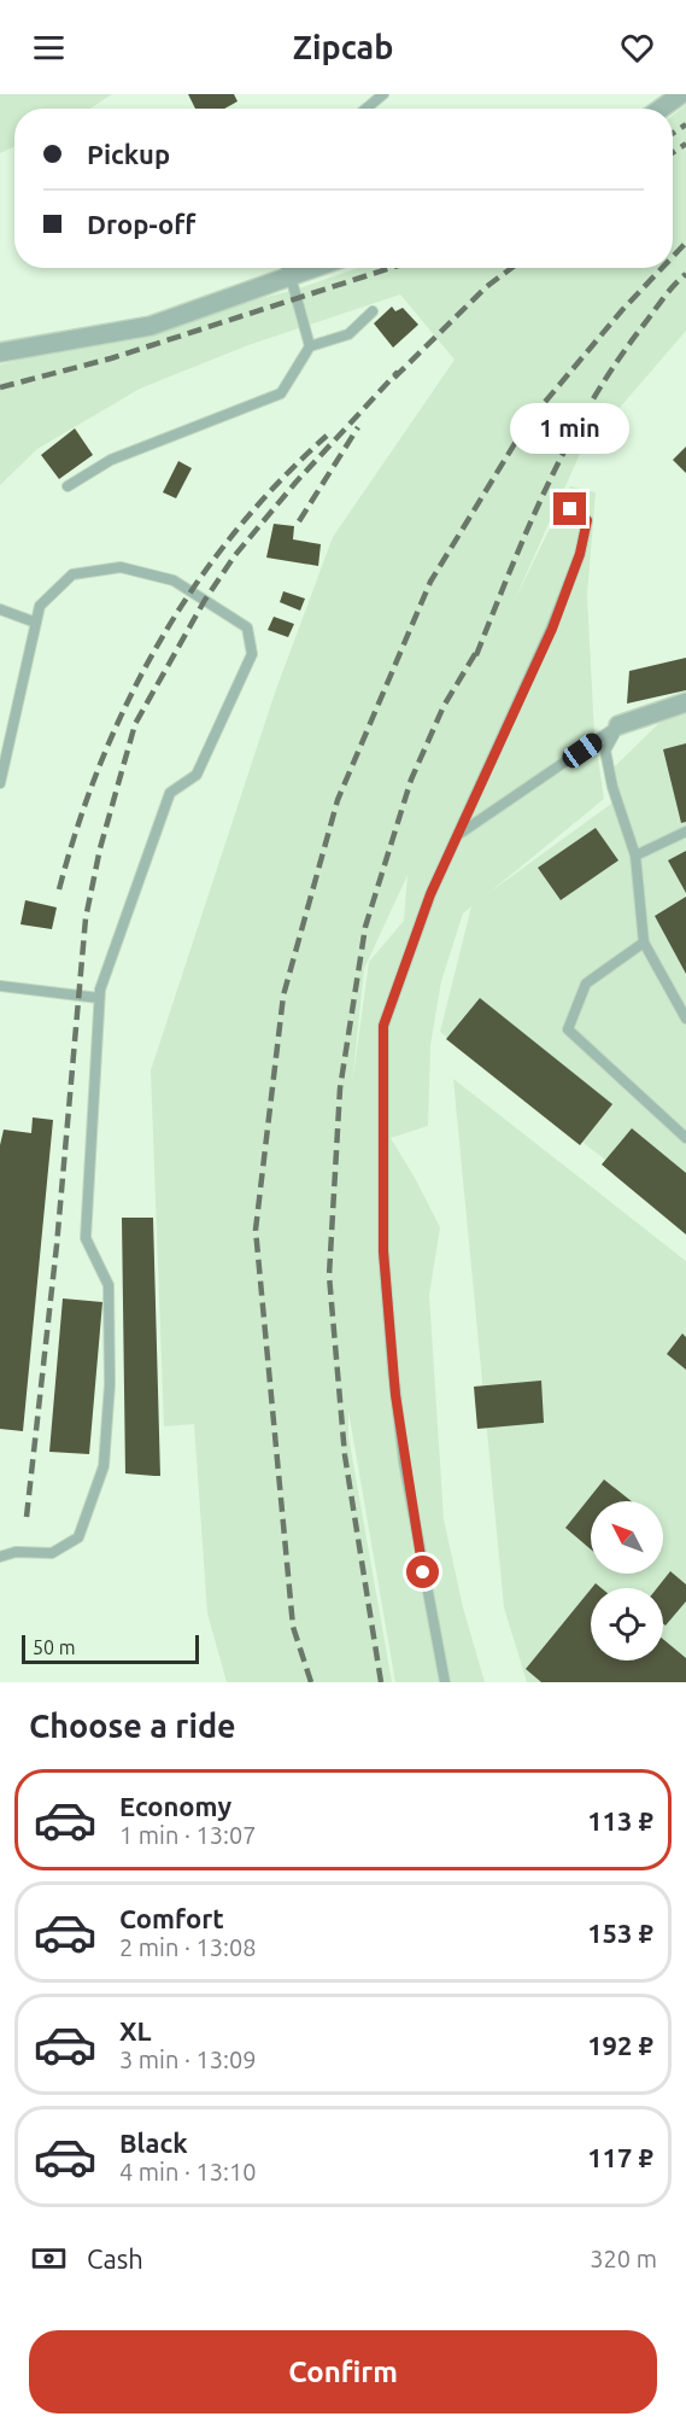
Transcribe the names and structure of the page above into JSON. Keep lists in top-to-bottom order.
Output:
{
  "scale_bar": "50 m",
  "north": "top left",
  "page": {
    "header": "Zipcab",
    "banner": ["Pickup", "Drop-off"],
    "bubble": "1 min",
    "scale": "50 m",
    "heading": "Choose a ride",
    "list": [
      {
        "name": "Economy",
        "note": "1 min · 13:07",
        "value": "113 ₽"
      },
      {
        "name": "Comfort",
        "note": "2 min · 13:08",
        "value": "153 ₽"
      },
      {
        "name": "XL",
        "note": "3 min · 13:09",
        "value": "192 ₽"
      },
      {
        "name": "Black",
        "note": "4 min · 13:10",
        "value": "117 ₽"
      }
    ],
    "pay": ["Cash", "320 m"],
    "buttons": "Confirm"
  }
}
